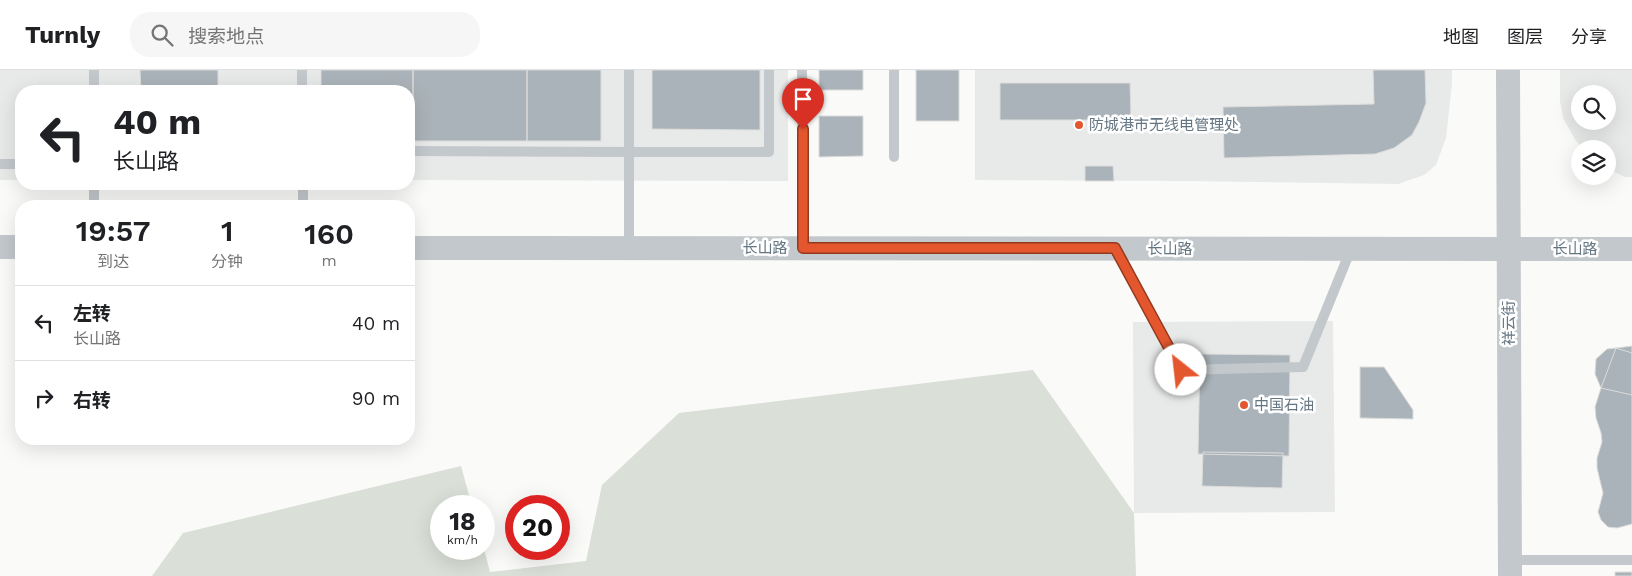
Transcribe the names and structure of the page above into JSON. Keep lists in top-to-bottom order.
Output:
{
  "streets": {
    "street": ["长山路", "祥云街"]
  },
  "crossings": [
    ["长山路", "祥云街"]
  ],
  "places": ["防城港市无线电管理处", "中国石油"],
  "page": {
    "header": "Turnly",
    "search": "搜索地点",
    "nav": ["地图", "图层", "分享"],
    "turn": ["40 m", "长山路"],
    "eta": [
      "19:57",
      "到达",
      "1",
      "分钟",
      "160",
      "m"
    ],
    "list": [
      {
        "name": "左转",
        "note": "长山路",
        "value": "40 m"
      },
      {
        "name": "右转",
        "value": "90 m"
      }
    ],
    "speed": "18 km/h",
    "limit": "20"
  }
}
